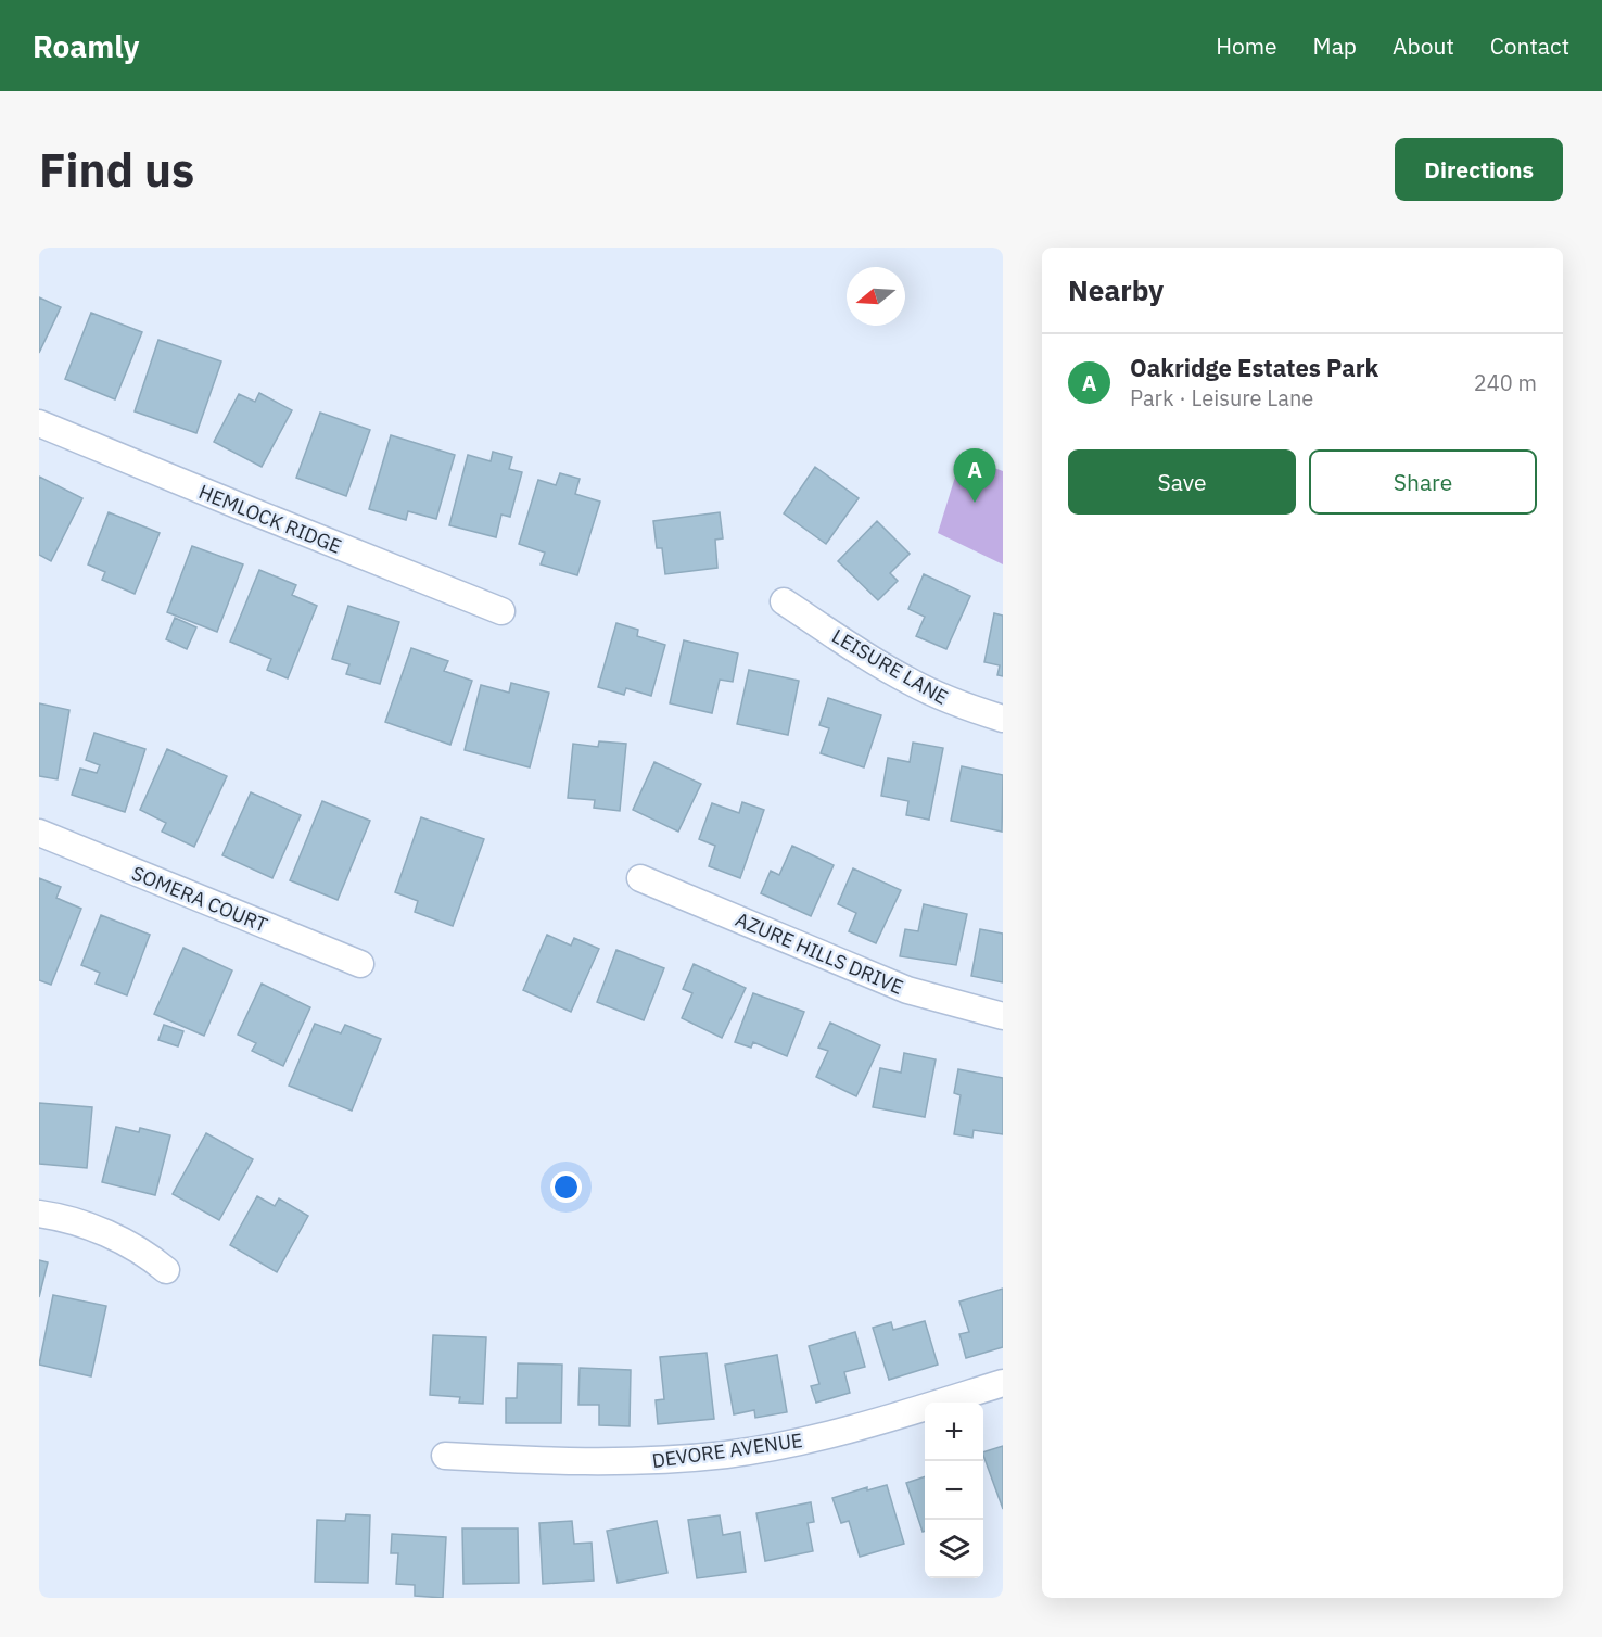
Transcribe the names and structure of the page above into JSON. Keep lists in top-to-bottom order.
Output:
{
  "streets": {
    "street": [
      "HEMLOCK RIDGE",
      "LEISURE LANE",
      "SOMERA COURT",
      "AZURE HILLS DRIVE",
      "DEVORE AVENUE"
    ]
  },
  "north": "left",
  "page": {
    "header": "Roamly",
    "nav": [
      "Home",
      "Map",
      "About",
      "Contact"
    ],
    "buttons": [
      "Directions",
      ["Save", "Share"]
    ],
    "title": "Find us",
    "heading": "Nearby",
    "list": [
      {
        "mark": "A",
        "name": "Oakridge Estates Park",
        "note": "Park · Leisure Lane",
        "value": "240 m"
      }
    ],
    "pins": "A",
    "map_buttons": ["+", "−"]
  }
}
